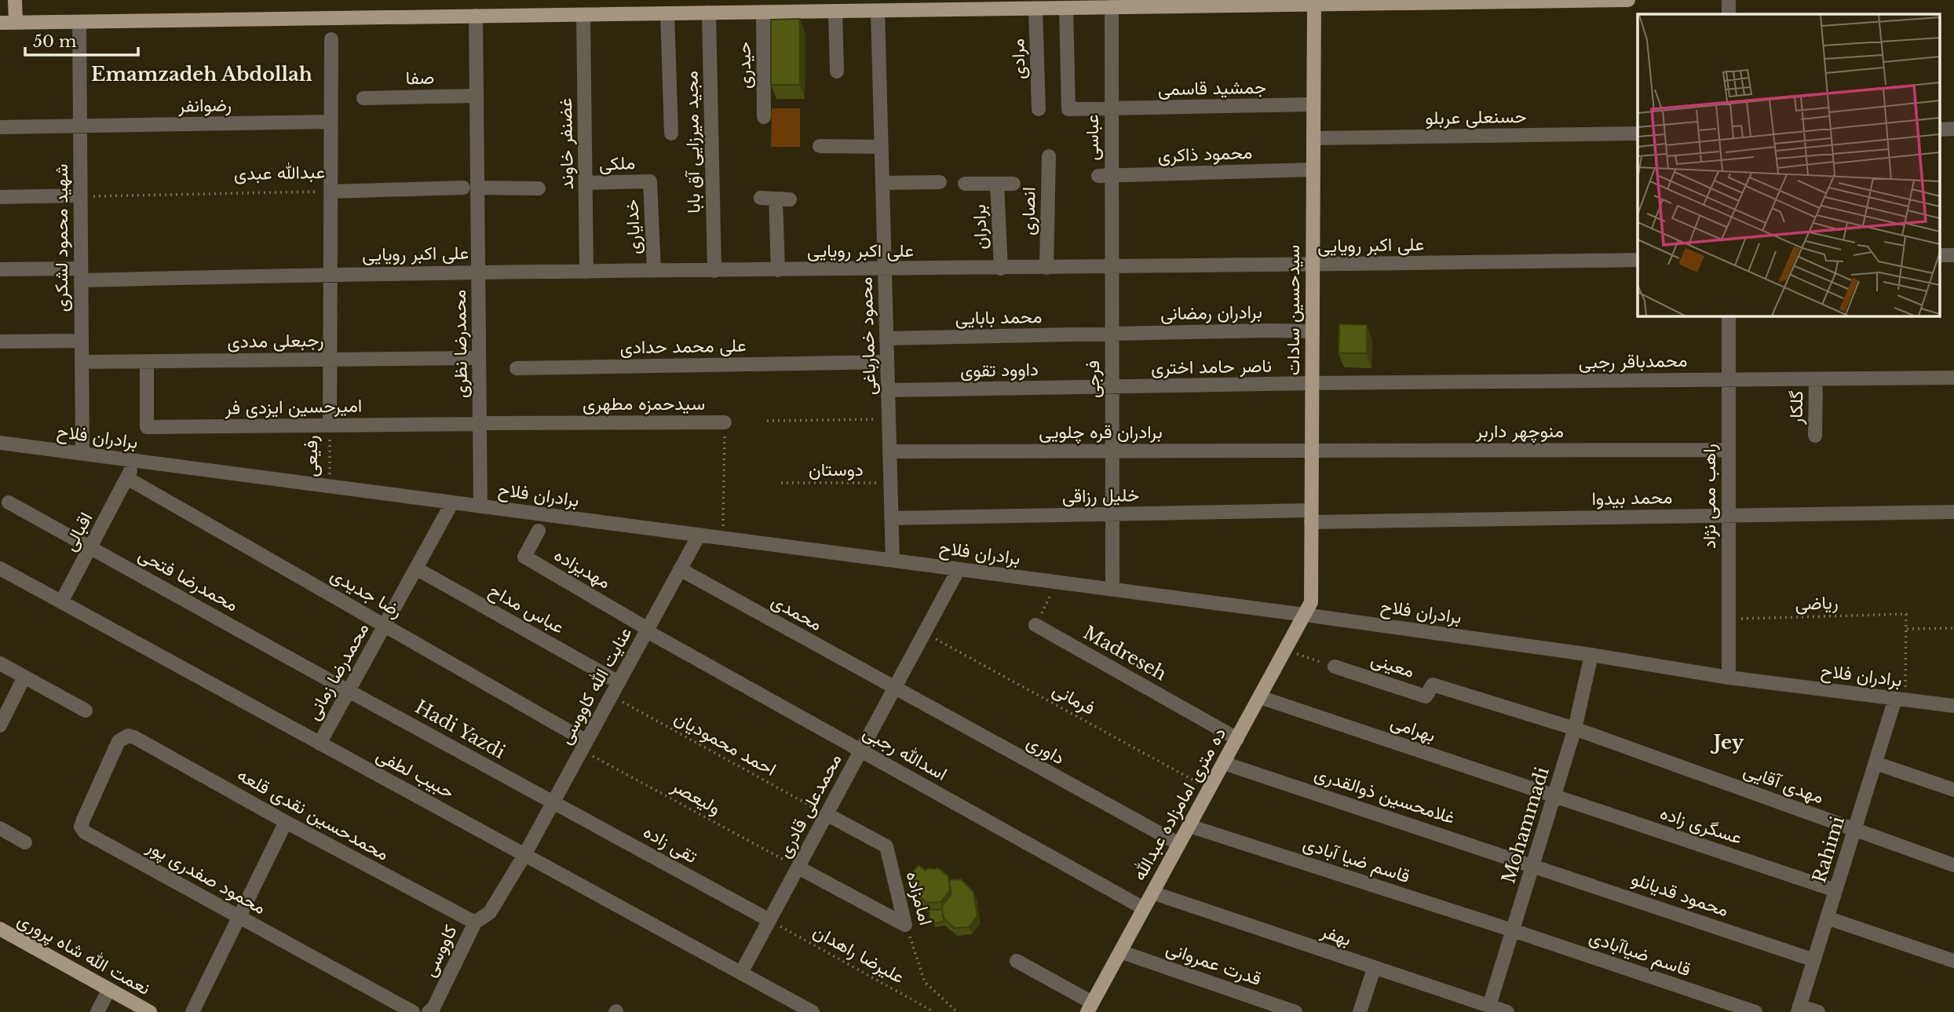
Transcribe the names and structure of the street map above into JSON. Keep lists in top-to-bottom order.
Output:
{
  "streets": {
    "main road": ["سیدحسین سادات", "ده متری امامزاده عبدالله", "نعمت الله شاه پروری"],
    "street": [
      "مرادی",
      "حیدری",
      "صفا",
      "جمشید قاسمی",
      "رضوانفر",
      "حسنعلی عربلو",
      "عباسی",
      "مجید میرزایی آق بابا",
      "غضنفر خاوند",
      "محمود ذاکری",
      "ملکی",
      "عبدالله عبدی",
      "انصاری",
      "خدایاری",
      "برادران",
      "شهید محمود لشکری",
      "علی اکبر رویایی",
      "برادران رمضانی",
      "محمد بابایی",
      "محمود خمارباغی",
      "رجبعلی مددی",
      "محمدرضا نظری",
      "علی محمد حدادی",
      "محمدباقر رجبی",
      "ناصر حامد اختری",
      "داوود تقوی",
      "فرجی",
      "سیدحمزه مطهری",
      "امیرحسین ایزدی فر",
      "گلکار",
      "منوچهر داربر",
      "برادران قره چلویی",
      "برادران فلاح",
      "رفیعی",
      "خلیل رزاقی",
      "راهب ممی نژاد",
      "محمد بیدوا",
      "اقبالی",
      "مهدیزاده",
      "محمدرضا فتحی",
      "رضا جدیدی",
      "عباس مداح",
      "محمدی",
      "Madreseh",
      "معینی",
      "محمدرضا زمانی",
      "عنایت‌ الله کاووسی",
      "بهرامی",
      "Hadi Yazdi",
      "داوری",
      "اسدالله رجبی",
      "حبیب لطفی",
      "مهدی آقایی",
      "غلامحسین ذوالقدری",
      "محمدعلی قادری",
      "محمدحسین نقدی قلعه",
      "Mohammadi",
      "عسگری زاده",
      "تقی زاده",
      "Rahimi",
      "قاسم ضیا آبادی",
      "محمود صفدری پور",
      "محمود قدیانلو",
      "امامزاده",
      "بهفر",
      "کاووسی",
      "قاسم ضیاآبادی",
      "قدرت عمروانی"
    ],
    "path": [
      "دوستان",
      "ریاضی",
      "فرمانی",
      "احمد محمودیان",
      "ولیعصر",
      "علیرضا راهدان"
    ]
  },
  "crossings": [
    ["صفا", "محمدرضا نظری"],
    ["جمشید قاسمی", "عباسی"],
    ["جمشید قاسمی", "سیدحسین سادات"],
    ["رضوانفر", "شهید محمود لشکری"],
    ["رضوانفر", "رفیعی"],
    ["حسنعلی عربلو", "سیدحسین سادات"],
    ["عباسی", "محمود ذاکری"],
    ["عباسی", "علی اکبر رویایی"],
    ["عباسی", "فرجی"],
    ["مجید میرزایی آق بابا", "علی اکبر رویایی"],
    ["غضنفر خاوند", "ملکی"],
    ["غضنفر خاوند", "علی اکبر رویایی"],
    ["محمود ذاکری", "سیدحسین سادات"],
    ["ملکی", "خدایاری"],
    ["عبدالله عبدی", "رفیعی"],
    ["انصاری", "علی اکبر رویایی"],
    ["خدایاری", "علی اکبر رویایی"],
    ["برادران", "علی اکبر رویایی"],
    ["شهید محمود لشکری", "علی اکبر رویایی"],
    ["شهید محمود لشکری", "رجبعلی مددی"],
    ["شهید محمود لشکری", "برادران فلاح"],
    ["علی اکبر رویایی", "سیدحسین سادات"],
    ["علی اکبر رویایی", "محمود خمارباغی"],
    ["علی اکبر رویایی", "محمدرضا نظری"],
    ["علی اکبر رویایی", "فرجی"],
    ["علی اکبر رویایی", "رفیعی"],
    ["سیدحسین سادات", "برادران رمضانی"],
    ["سیدحسین سادات", "محمدباقر رجبی"],
    ["سیدحسین سادات", "ناصر حامد اختری"],
    ["سیدحسین سادات", "منوچهر داربر"],
    ["سیدحسین سادات", "برادران قره چلویی"],
    ["سیدحسین سادات", "برادران فلاح"],
    ["سیدحسین سادات", "خلیل رزاقی"],
    ["سیدحسین سادات", "محمد بیدوا"],
    ["سیدحسین سادات", "ده متری امامزاده عبدالله"],
    ["برادران رمضانی", "محمد بابایی"],
    ["برادران رمضانی", "فرجی"],
    ["محمد بابایی", "محمود خمارباغی"],
    ["محمد بابایی", "فرجی"],
    ["محمود خمارباغی", "علی محمد حدادی"],
    ["محمود خمارباغی", "داوود تقوی"],
    ["محمود خمارباغی", "برادران قره چلویی"],
    ["محمود خمارباغی", "برادران فلاح"],
    ["محمود خمارباغی", "دوستان"],
    ["محمود خمارباغی", "خلیل رزاقی"],
    ["رجبعلی مددی", "امیرحسین ایزدی فر"],
    ["رجبعلی مددی", "رفیعی"],
    ["محمدرضا نظری", "سیدحمزه مطهری"],
    ["محمدرضا نظری", "امیرحسین ایزدی فر"],
    ["محمدرضا نظری", "برادران فلاح"],
    ["محمدباقر رجبی", "ناصر حامد اختری"],
    ["محمدباقر رجبی", "گلکار"],
    ["محمدباقر رجبی", "راهب ممی نژاد"],
    ["ناصر حامد اختری", "داوود تقوی"],
    ["ناصر حامد اختری", "فرجی"],
    ["داوود تقوی", "فرجی"],
    ["فرجی", "برادران قره چلویی"],
    ["فرجی", "برادران فلاح"],
    ["فرجی", "خلیل رزاقی"],
    ["سیدحمزه مطهری", "امیرحسین ایزدی فر"],
    ["سیدحمزه مطهری", "برادران فلاح"],
    ["امیرحسین ایزدی فر", "رفیعی"],
    ["منوچهر داربر", "برادران قره چلویی"],
    ["منوچهر داربر", "راهب ممی نژاد"],
    ["برادران فلاح", "رفیعی"],
    ["برادران فلاح", "راهب ممی نژاد"],
    ["برادران فلاح", "اقبالی"],
    ["برادران فلاح", "محمدرضا زمانی"],
    ["برادران فلاح", "عنایت‌ الله کاووسی"],
    ["برادران فلاح", "ده متری امامزاده عبدالله"],
    ["برادران فلاح", "محمدعلی قادری"],
    ["برادران فلاح", "Mohammadi"],
    ["برادران فلاح", "Rahimi"],
    ["خلیل رزاقی", "محمد بیدوا"],
    ["راهب ممی نژاد", "محمد بیدوا"],
    ["راهب ممی نژاد", "ریاضی"],
    ["اقبالی", "محمدرضا فتحی"],
    ["اقبالی", "رضا جدیدی"],
    ["اقبالی", "حبیب لطفی"],
    ["مهدیزاده", "عنایت‌ الله کاووسی"],
    ["مهدیزاده", "اسدالله رجبی"],
    ["محمدرضا فتحی", "محمدرضا زمانی"],
    ["محمدرضا فتحی", "Hadi Yazdi"],
    ["رضا جدیدی", "محمدرضا زمانی"],
    ["رضا جدیدی", "عنایت‌ الله کاووسی"],
    ["رضا جدیدی", "ولیعصر"],
    ["عباس مداح", "محمدرضا زمانی"],
    ["عباس مداح", "عنایت‌ الله کاووسی"],
    ["محمدی", "عنایت‌ الله کاووسی"],
    ["محمدی", "داوری"],
    ["محمدی", "محمدعلی قادری"],
    ["Madreseh", "ده متری امامزاده عبدالله"],
    ["معینی", "مهدی آقایی"],
    ["معینی", "Mohammadi"],
    ["محمدرضا زمانی", "Hadi Yazdi"],
    ["محمدرضا زمانی", "حبیب لطفی"],
    ["عنایت‌ الله کاووسی", "Hadi Yazdi"],
    ["عنایت‌ الله کاووسی", "احمد محمودیان"],
    ["عنایت‌ الله کاووسی", "اسدالله رجبی"],
    ["عنایت‌ الله کاووسی", "حبیب لطفی"],
    ["عنایت‌ الله کاووسی", "ولیعصر"],
    ["عنایت‌ الله کاووسی", "تقی زاده"],
    ["عنایت‌ الله کاووسی", "کاووسی"],
    ["فرمانی", "ده متری امامزاده عبدالله"],
    ["فرمانی", "محمدعلی قادری"],
    ["بهرامی", "ده متری امامزاده عبدالله"],
    ["بهرامی", "Mohammadi"],
    ["بهرامی", "عسگری زاده"],
    ["Hadi Yazdi", "تقی زاده"],
    ["احمد محمودیان", "محمدعلی قادری"],
    ["احمد محمودیان", "امامزاده"],
    ["داوری", "ده متری امامزاده عبدالله"],
    ["داوری", "محمدعلی قادری"],
    ["اسدالله رجبی", "ده متری امامزاده عبدالله"],
    ["اسدالله رجبی", "محمدعلی قادری"],
    ["حبیب لطفی", "محمدعلی قادری"],
    ["حبیب لطفی", "کاووسی"],
    ["مهدی آقایی", "Mohammadi"],
    ["مهدی آقایی", "Rahimi"],
    ["غلامحسین ذوالقدری", "ده متری امامزاده عبدالله"],
    ["غلامحسین ذوالقدری", "Mohammadi"],
    ["غلامحسین ذوالقدری", "محمود قدیانلو"],
    ["ولیعصر", "محمدعلی قادری"],
    ["ده متری امامزاده عبدالله", "قاسم ضیا آبادی"],
    ["ده متری امامزاده عبدالله", "بهفر"],
    ["ده متری امامزاده عبدالله", "قدرت عمروانی"],
    ["محمدعلی قادری", "تقی زاده"],
    ["محمدعلی قادری", "امامزاده"],
    ["محمدعلی قادری", "علیرضا راهدان"],
    ["محمدحسین نقدی قلعه", "محمود صفدری پور"],
    ["محمدحسین نقدی قلعه", "کاووسی"],
    ["Mohammadi", "عسگری زاده"],
    ["Mohammadi", "قاسم ضیا آبادی"],
    ["Mohammadi", "محمود قدیانلو"],
    ["Mohammadi", "بهفر"],
    ["Mohammadi", "قاسم ضیاآبادی"],
    ["عسگری زاده", "Rahimi"],
    ["تقی زاده", "علیرضا راهدان"],
    ["Rahimi", "محمود قدیانلو"],
    ["قاسم ضیا آبادی", "قاسم ضیاآبادی"]
  ],
  "districts": ["Emamzadeh Abdollah", "Jey"],
  "scale_bar": "50 m"
}
